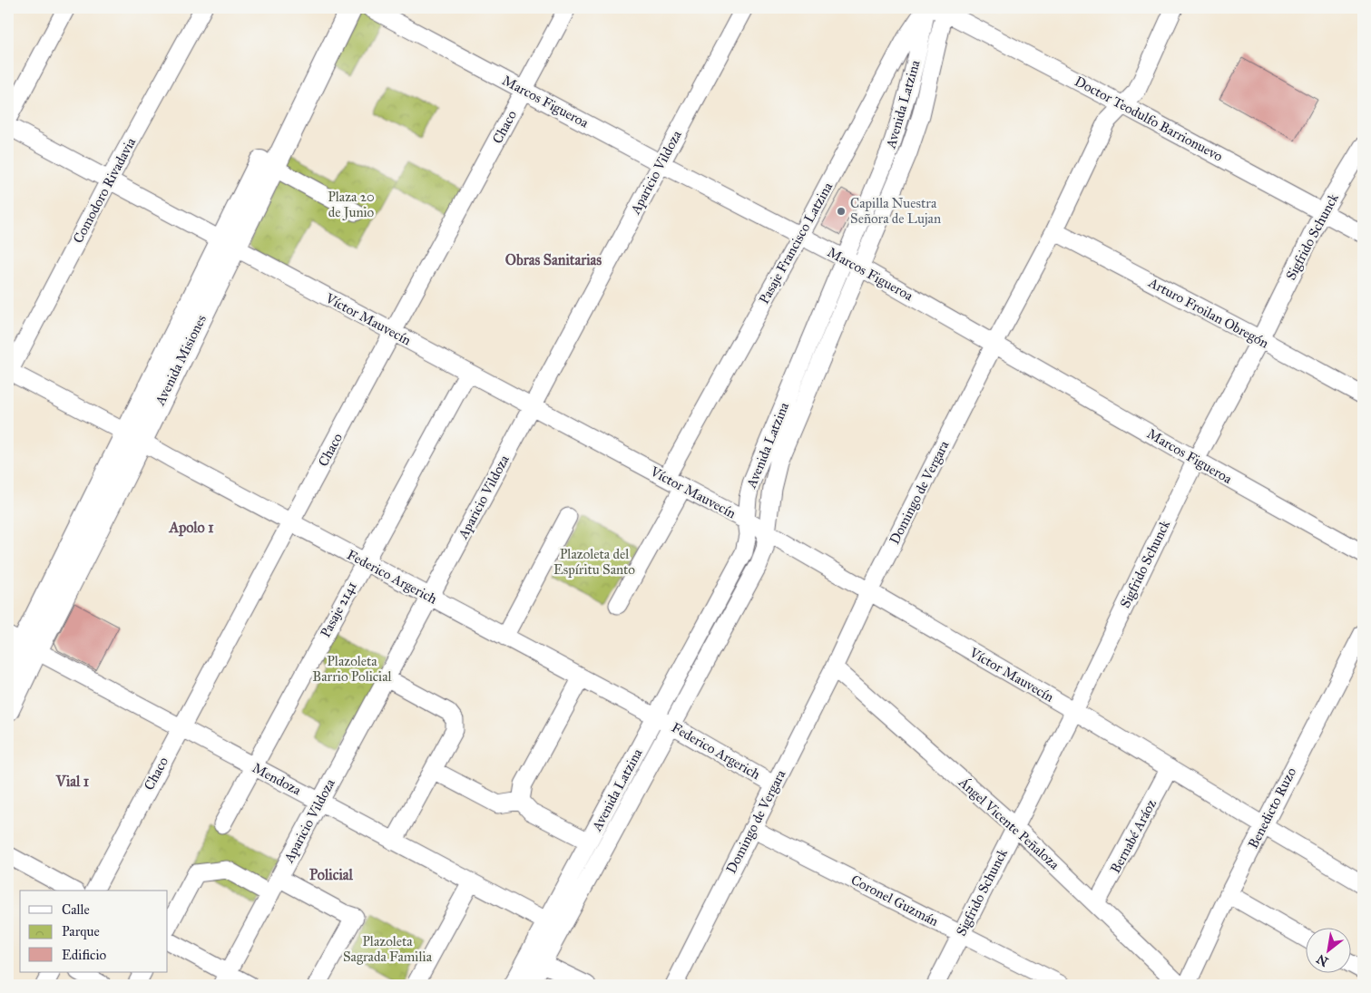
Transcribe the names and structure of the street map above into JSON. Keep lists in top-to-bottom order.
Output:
{
  "streets": {
    "main road": ["Avenida Misiones"],
    "street": [
      "Marcos Figueroa",
      "Avenida Latzina",
      "Doctor Teodulfo Barrionuevo",
      "Chaco",
      "Aparicio Vildoza",
      "Comodoro Rivadavia",
      "Sigfrido Schunck",
      "Pasaje Francisco Latzina",
      "Arturo Froilan Obregón",
      "Víctor Mauvecín",
      "Domingo de Vergara",
      "Federico Argerich",
      "Pasaje 2141",
      "Mendoza",
      "Benedicto Ruzo",
      "Ángel Vicente Peñaloza",
      "Bernabé Aráoz",
      "Coronel Guzmán"
    ]
  },
  "crossings": [
    ["Marcos Figueroa", "Avenida Latzina"],
    ["Marcos Figueroa", "Chaco"],
    ["Marcos Figueroa", "Aparicio Vildoza"],
    ["Marcos Figueroa", "Sigfrido Schunck"],
    ["Marcos Figueroa", "Pasaje Francisco Latzina"],
    ["Marcos Figueroa", "Domingo de Vergara"],
    ["Avenida Latzina", "Doctor Teodulfo Barrionuevo"],
    ["Avenida Latzina", "Pasaje Francisco Latzina"],
    ["Avenida Latzina", "Víctor Mauvecín"],
    ["Avenida Latzina", "Federico Argerich"],
    ["Avenida Latzina", "Mendoza"],
    ["Doctor Teodulfo Barrionuevo", "Sigfrido Schunck"],
    ["Doctor Teodulfo Barrionuevo", "Domingo de Vergara"],
    ["Chaco", "Víctor Mauvecín"],
    ["Chaco", "Federico Argerich"],
    ["Chaco", "Mendoza"],
    ["Aparicio Vildoza", "Víctor Mauvecín"],
    ["Aparicio Vildoza", "Federico Argerich"],
    ["Aparicio Vildoza", "Mendoza"],
    ["Comodoro Rivadavia", "Víctor Mauvecín"],
    ["Comodoro Rivadavia", "Federico Argerich"],
    ["Sigfrido Schunck", "Arturo Froilan Obregón"],
    ["Sigfrido Schunck", "Víctor Mauvecín"],
    ["Sigfrido Schunck", "Ángel Vicente Peñaloza"],
    ["Sigfrido Schunck", "Coronel Guzmán"],
    ["Pasaje Francisco Latzina", "Víctor Mauvecín"],
    ["Arturo Froilan Obregón", "Domingo de Vergara"],
    ["Víctor Mauvecín", "Avenida Misiones"],
    ["Víctor Mauvecín", "Domingo de Vergara"],
    ["Víctor Mauvecín", "Pasaje 2141"],
    ["Víctor Mauvecín", "Benedicto Ruzo"],
    ["Víctor Mauvecín", "Bernabé Aráoz"],
    ["Avenida Misiones", "Federico Argerich"],
    ["Avenida Misiones", "Mendoza"],
    ["Domingo de Vergara", "Federico Argerich"],
    ["Domingo de Vergara", "Ángel Vicente Peñaloza"],
    ["Domingo de Vergara", "Coronel Guzmán"],
    ["Federico Argerich", "Pasaje 2141"],
    ["Pasaje 2141", "Mendoza"],
    ["Ángel Vicente Peñaloza", "Bernabé Aráoz"]
  ],
  "districts": [
    "Obras Sanitarias",
    "Apolo 1",
    "Vial 1",
    "Policial"
  ],
  "parks": [
    "Plaza 20 de Junio",
    "Plazoleta del Espíritu Santo",
    "Plazoleta Barrio Policial",
    "Plazoleta Sagrada Familia"
  ],
  "places": ["Capilla Nuestra Señora de Lujan"],
  "legend": ["Calle", "Parque", "Edificio"],
  "north": "bottom left"
}
